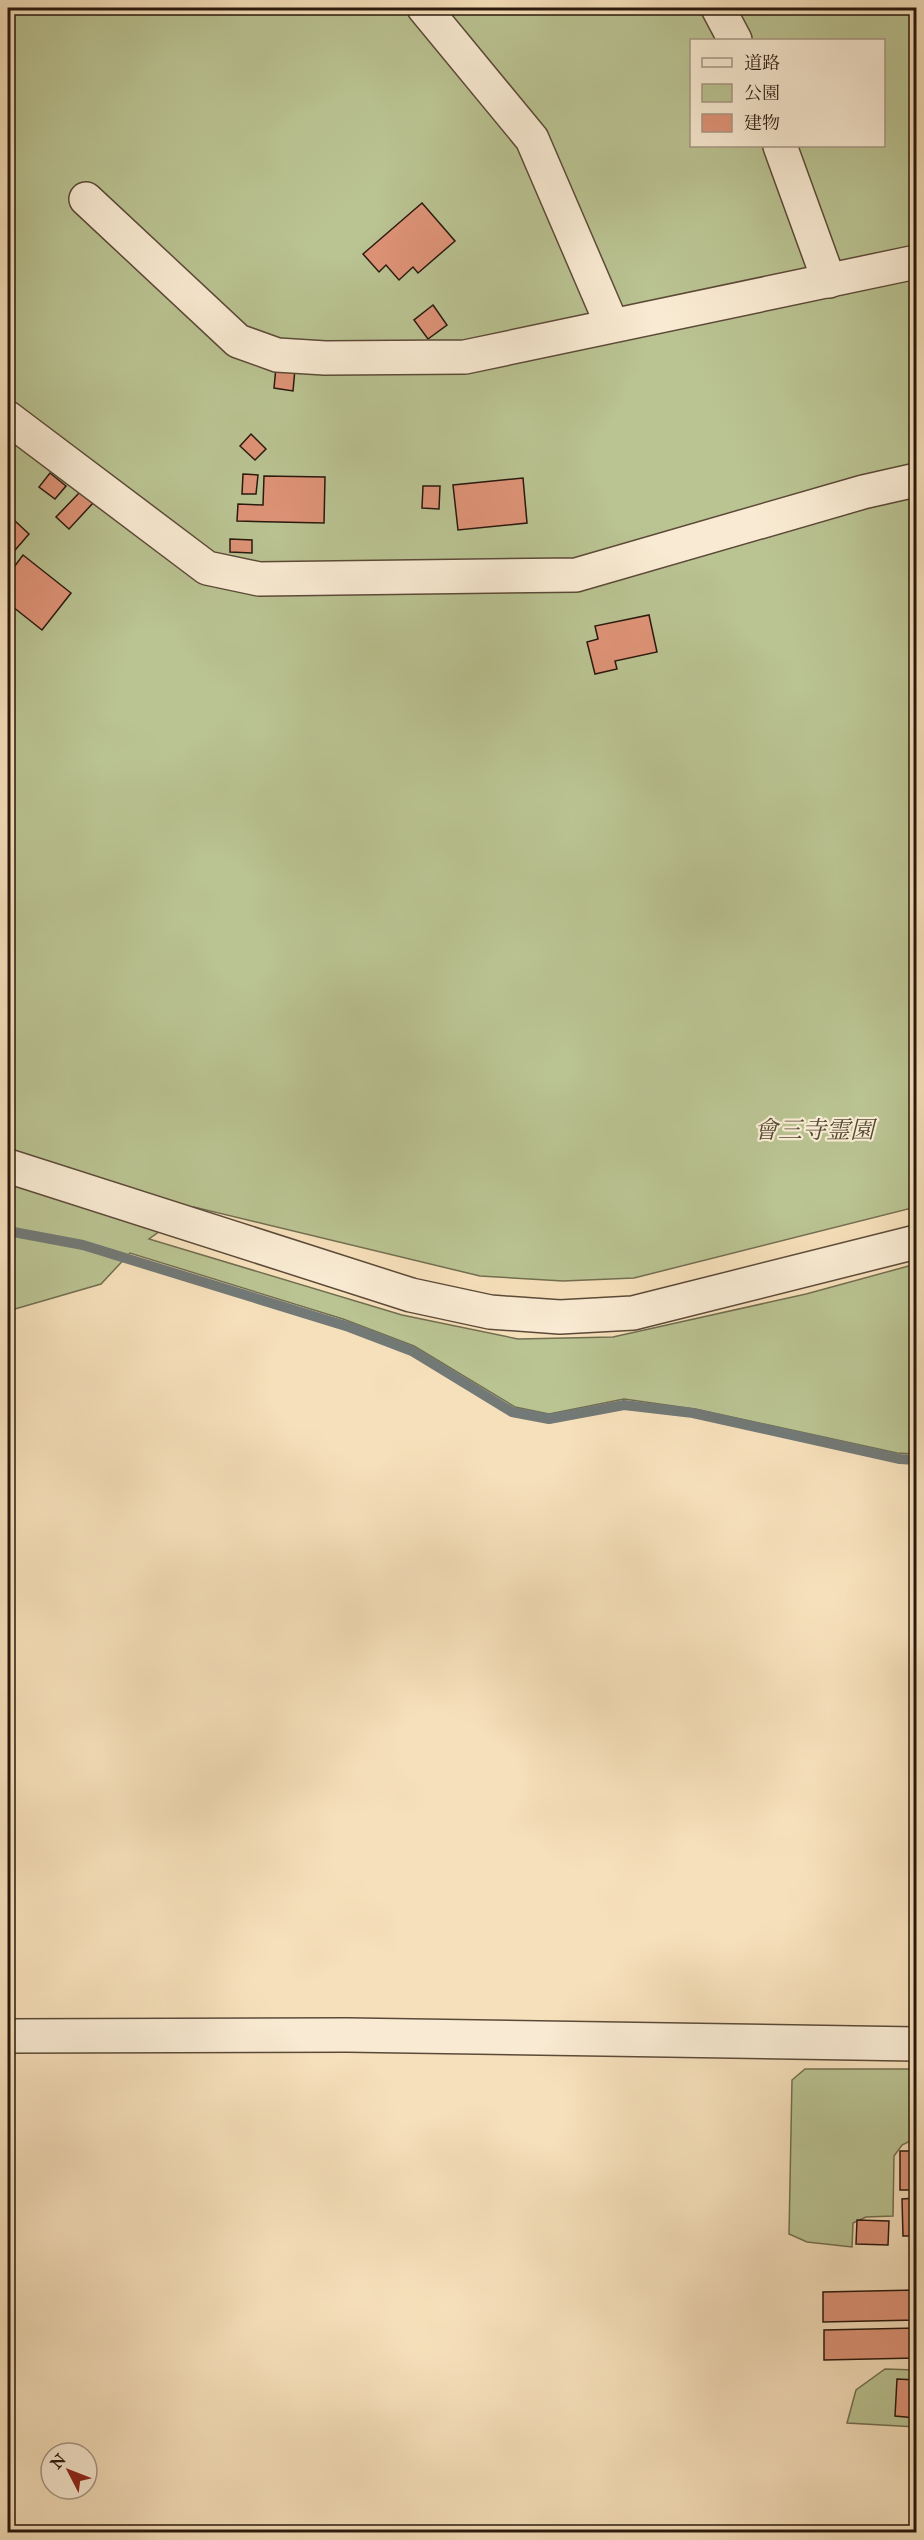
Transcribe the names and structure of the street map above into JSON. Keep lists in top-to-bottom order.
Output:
{
  "parks": ["會三寺霊園"],
  "legend": ["道路", "公園", "建物"],
  "north": "top left"
}
